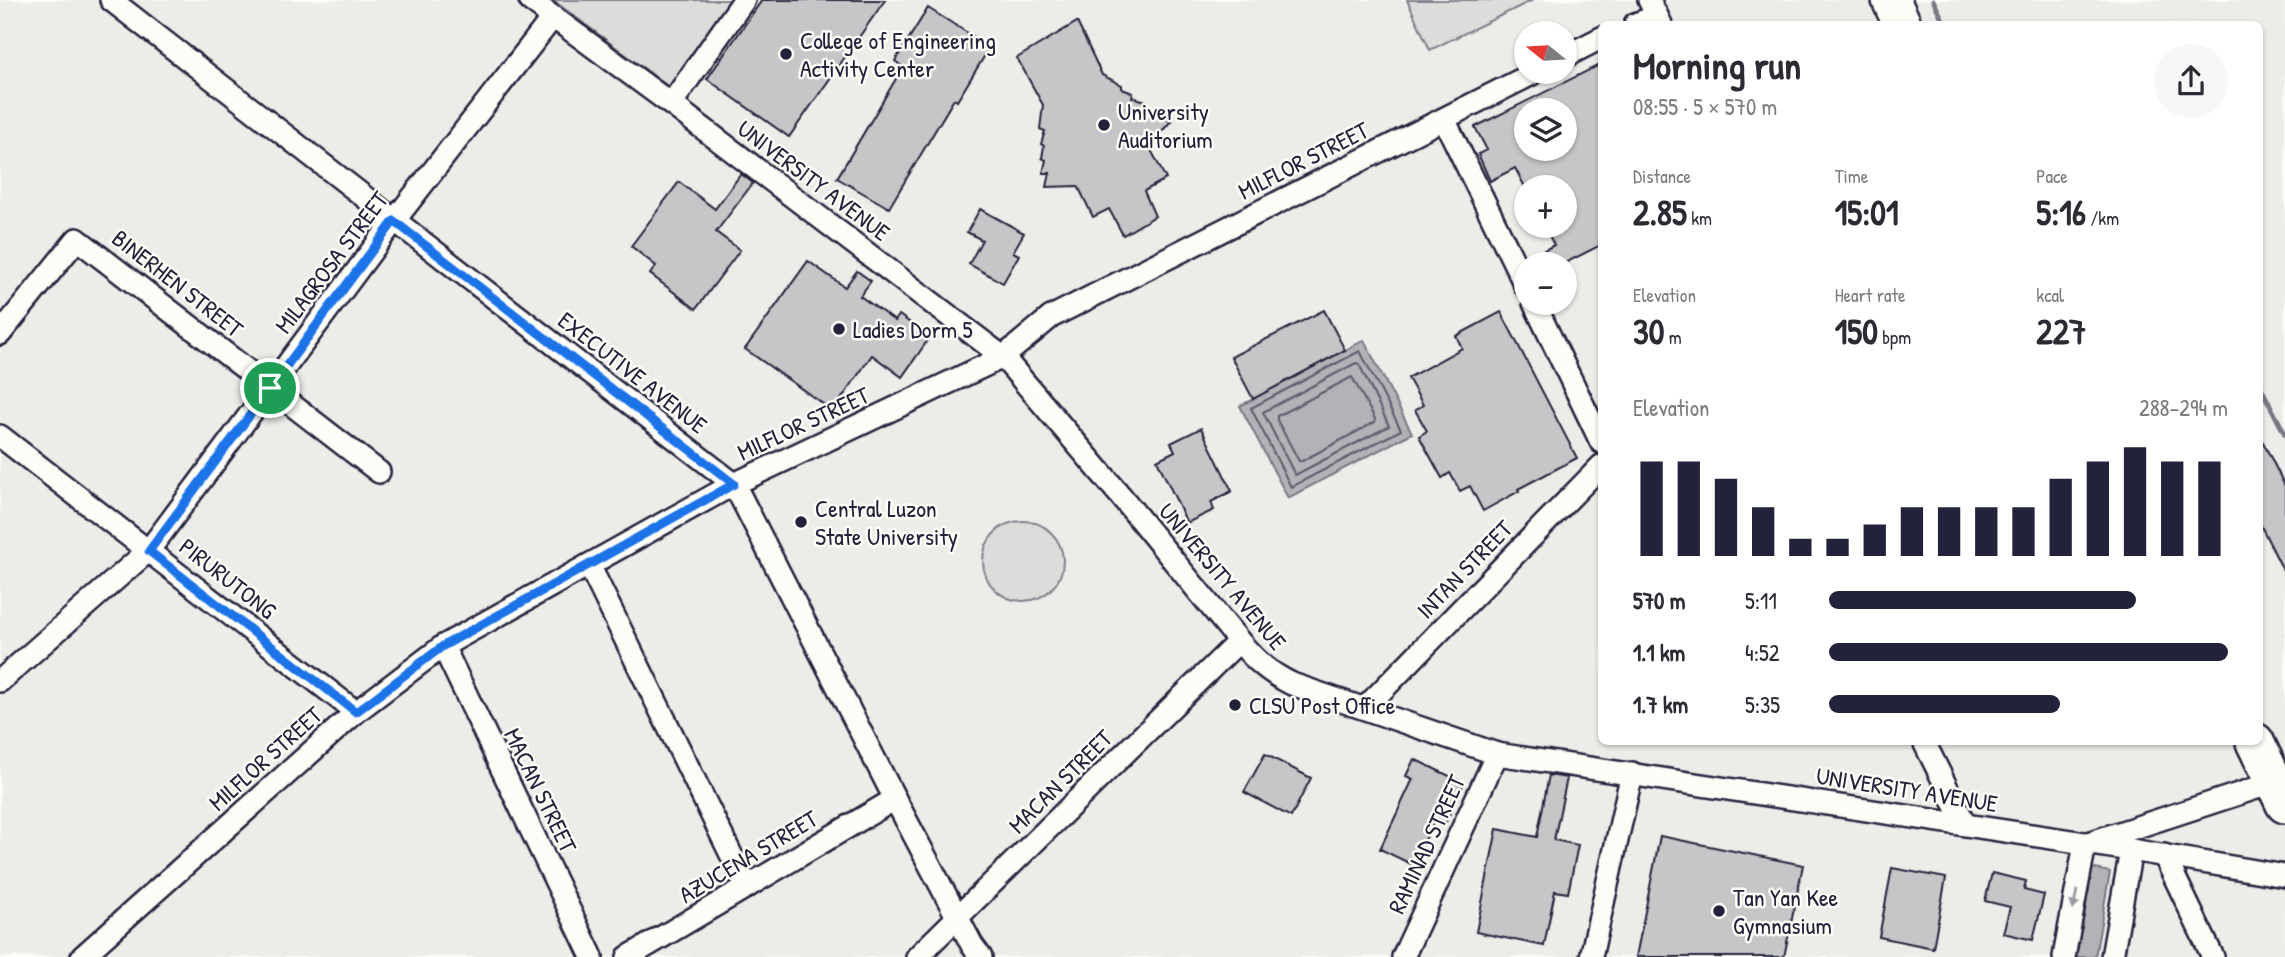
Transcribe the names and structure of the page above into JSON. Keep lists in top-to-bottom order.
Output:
{
  "streets": {
    "street": [
      "MILFLOR STREET",
      "UNIVERSITY AVENUE",
      "MILAGROSA STREET",
      "BINERHEN STREET",
      "EXECUTIVE AVENUE",
      "INTAN STREET",
      "PIRURUTONG",
      "MACAN STREET",
      "RAMINAD STREET",
      "AZUCENA STREET"
    ]
  },
  "crossings": [
    ["MILFLOR STREET", "UNIVERSITY AVENUE"],
    ["MILFLOR STREET", "EXECUTIVE AVENUE"],
    ["MILFLOR STREET", "PIRURUTONG"],
    ["MILFLOR STREET", "MACAN STREET"],
    ["UNIVERSITY AVENUE", "MILAGROSA STREET"],
    ["UNIVERSITY AVENUE", "INTAN STREET"],
    ["UNIVERSITY AVENUE", "MACAN STREET"],
    ["UNIVERSITY AVENUE", "RAMINAD STREET"],
    ["MILAGROSA STREET", "BINERHEN STREET"],
    ["MILAGROSA STREET", "EXECUTIVE AVENUE"],
    ["MILAGROSA STREET", "PIRURUTONG"],
    ["EXECUTIVE AVENUE", "MACAN STREET"],
    ["EXECUTIVE AVENUE", "AZUCENA STREET"]
  ],
  "places": [
    "College of Engineering Activity Center",
    "University Auditorium",
    "Ladies Dorm 5",
    "Central Luzon State University",
    "CLSU Post Office",
    "Tan Yan Kee Gymnasium"
  ],
  "north": "left",
  "page": {
    "map_buttons": ["+", "−"],
    "heading": ["Morning run", "08:55 · 5 × 570 m"],
    "stats": [
      ["Distance", "2.85 km"],
      ["Time", "15:01"],
      ["Pace", "5:16 /km"],
      ["Elevation", "30 m"],
      ["Heart rate", "150 bpm"],
      ["kcal", "227"]
    ],
    "chart": ["Elevation", "288–294 m"],
    "list": [
      {
        "name": "570 m",
        "note": "5:11"
      },
      {
        "name": "1.1 km",
        "note": "4:52"
      },
      {
        "name": "1.7 km",
        "note": "5:35"
      }
    ]
  }
}
